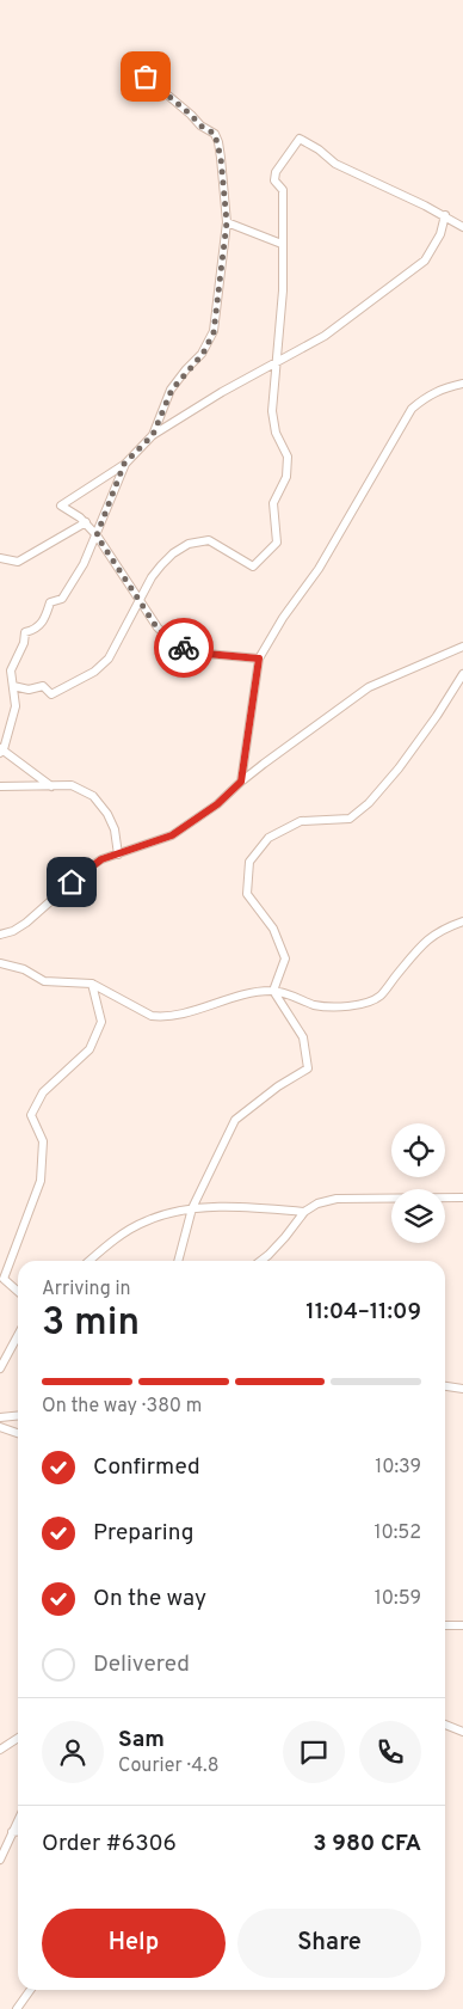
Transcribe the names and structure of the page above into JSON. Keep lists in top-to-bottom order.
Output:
{
  "page": {
    "heading": ["3 min", "Arriving in", "11:04–11:09"],
    "panel": [
      "Sam",
      "Courier · 4.8",
      "Order #6306",
      "3 980 CFA"
    ],
    "bar": "On the way · 380 m",
    "list": [
      ["Confirmed", "10:39"],
      ["Preparing", "10:52"],
      ["On the way", "10:59"],
      "Delivered"
    ],
    "buttons": ["Help", "Share"]
  }
}
